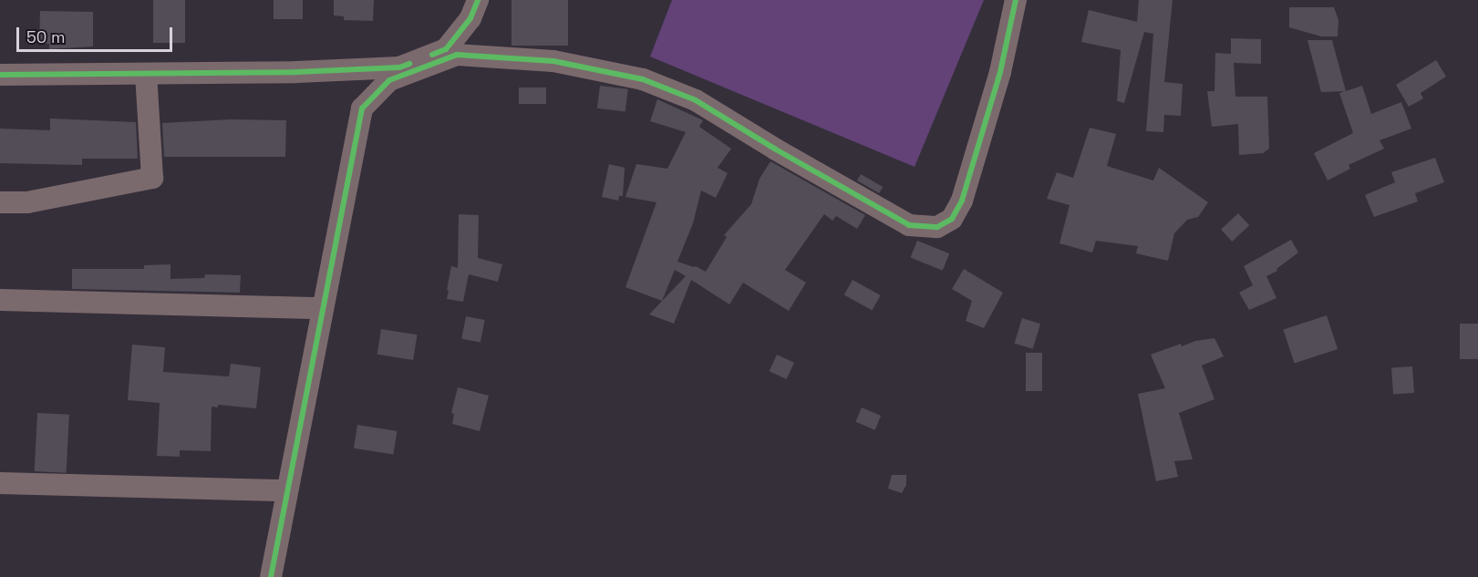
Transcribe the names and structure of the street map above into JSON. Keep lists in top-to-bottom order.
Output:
{
  "scale_bar": "50 m"
}
